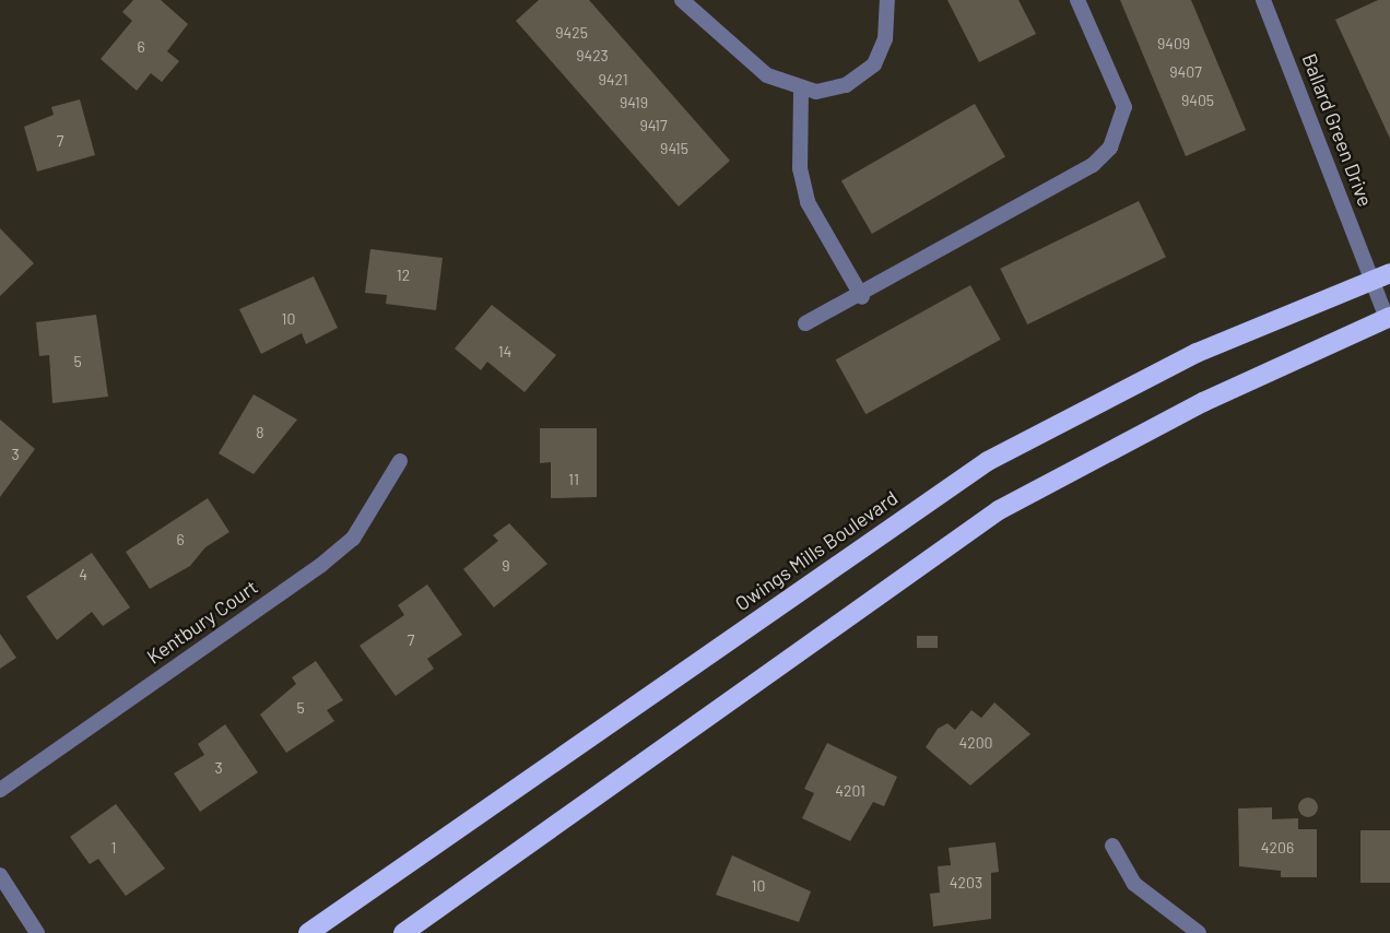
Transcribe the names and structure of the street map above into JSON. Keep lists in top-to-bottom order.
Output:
{
  "streets": {
    "main road": ["Owings Mills Boulevard"],
    "street": ["Ballard Green Drive", "Kentbury Court"]
  },
  "crossings": [
    ["Ballard Green Drive", "Owings Mills Boulevard"]
  ],
  "house_numbers": [
    "9425",
    "9409",
    "6",
    "9423",
    "9407",
    "9421",
    "9405",
    "9419",
    "9417",
    "7",
    "9415",
    "12",
    "10",
    "14",
    "5",
    "8",
    "3",
    "11",
    "6",
    "9",
    "4",
    "7",
    "5",
    "4200",
    "3",
    "4201",
    "1",
    "4206",
    "4203",
    "10"
  ]
}
